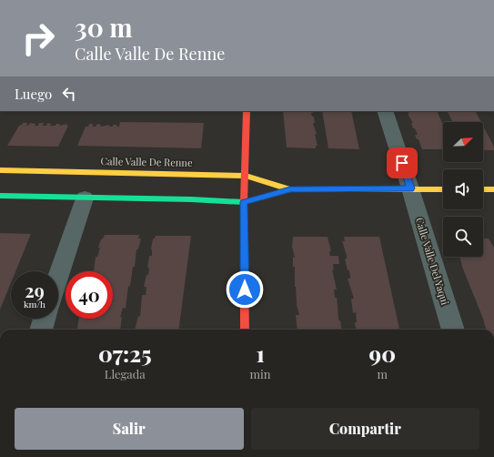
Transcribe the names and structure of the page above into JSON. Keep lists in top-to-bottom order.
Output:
{
  "streets": {
    "street": ["Calle Valle De Renne", "Calle Valle Del Yaqui"]
  },
  "crossings": [
    ["Calle Valle De Renne", "Calle Valle Del Yaqui"]
  ],
  "north": "top right",
  "page": {
    "turn": ["30 m", "Calle Valle De Renne"],
    "then": "Luego",
    "speed": "29 km/h",
    "limit": "40",
    "eta": [
      "07:25",
      "Llegada",
      "1",
      "min",
      "90",
      "m"
    ],
    "buttons": ["Salir", "Compartir"]
  }
}
